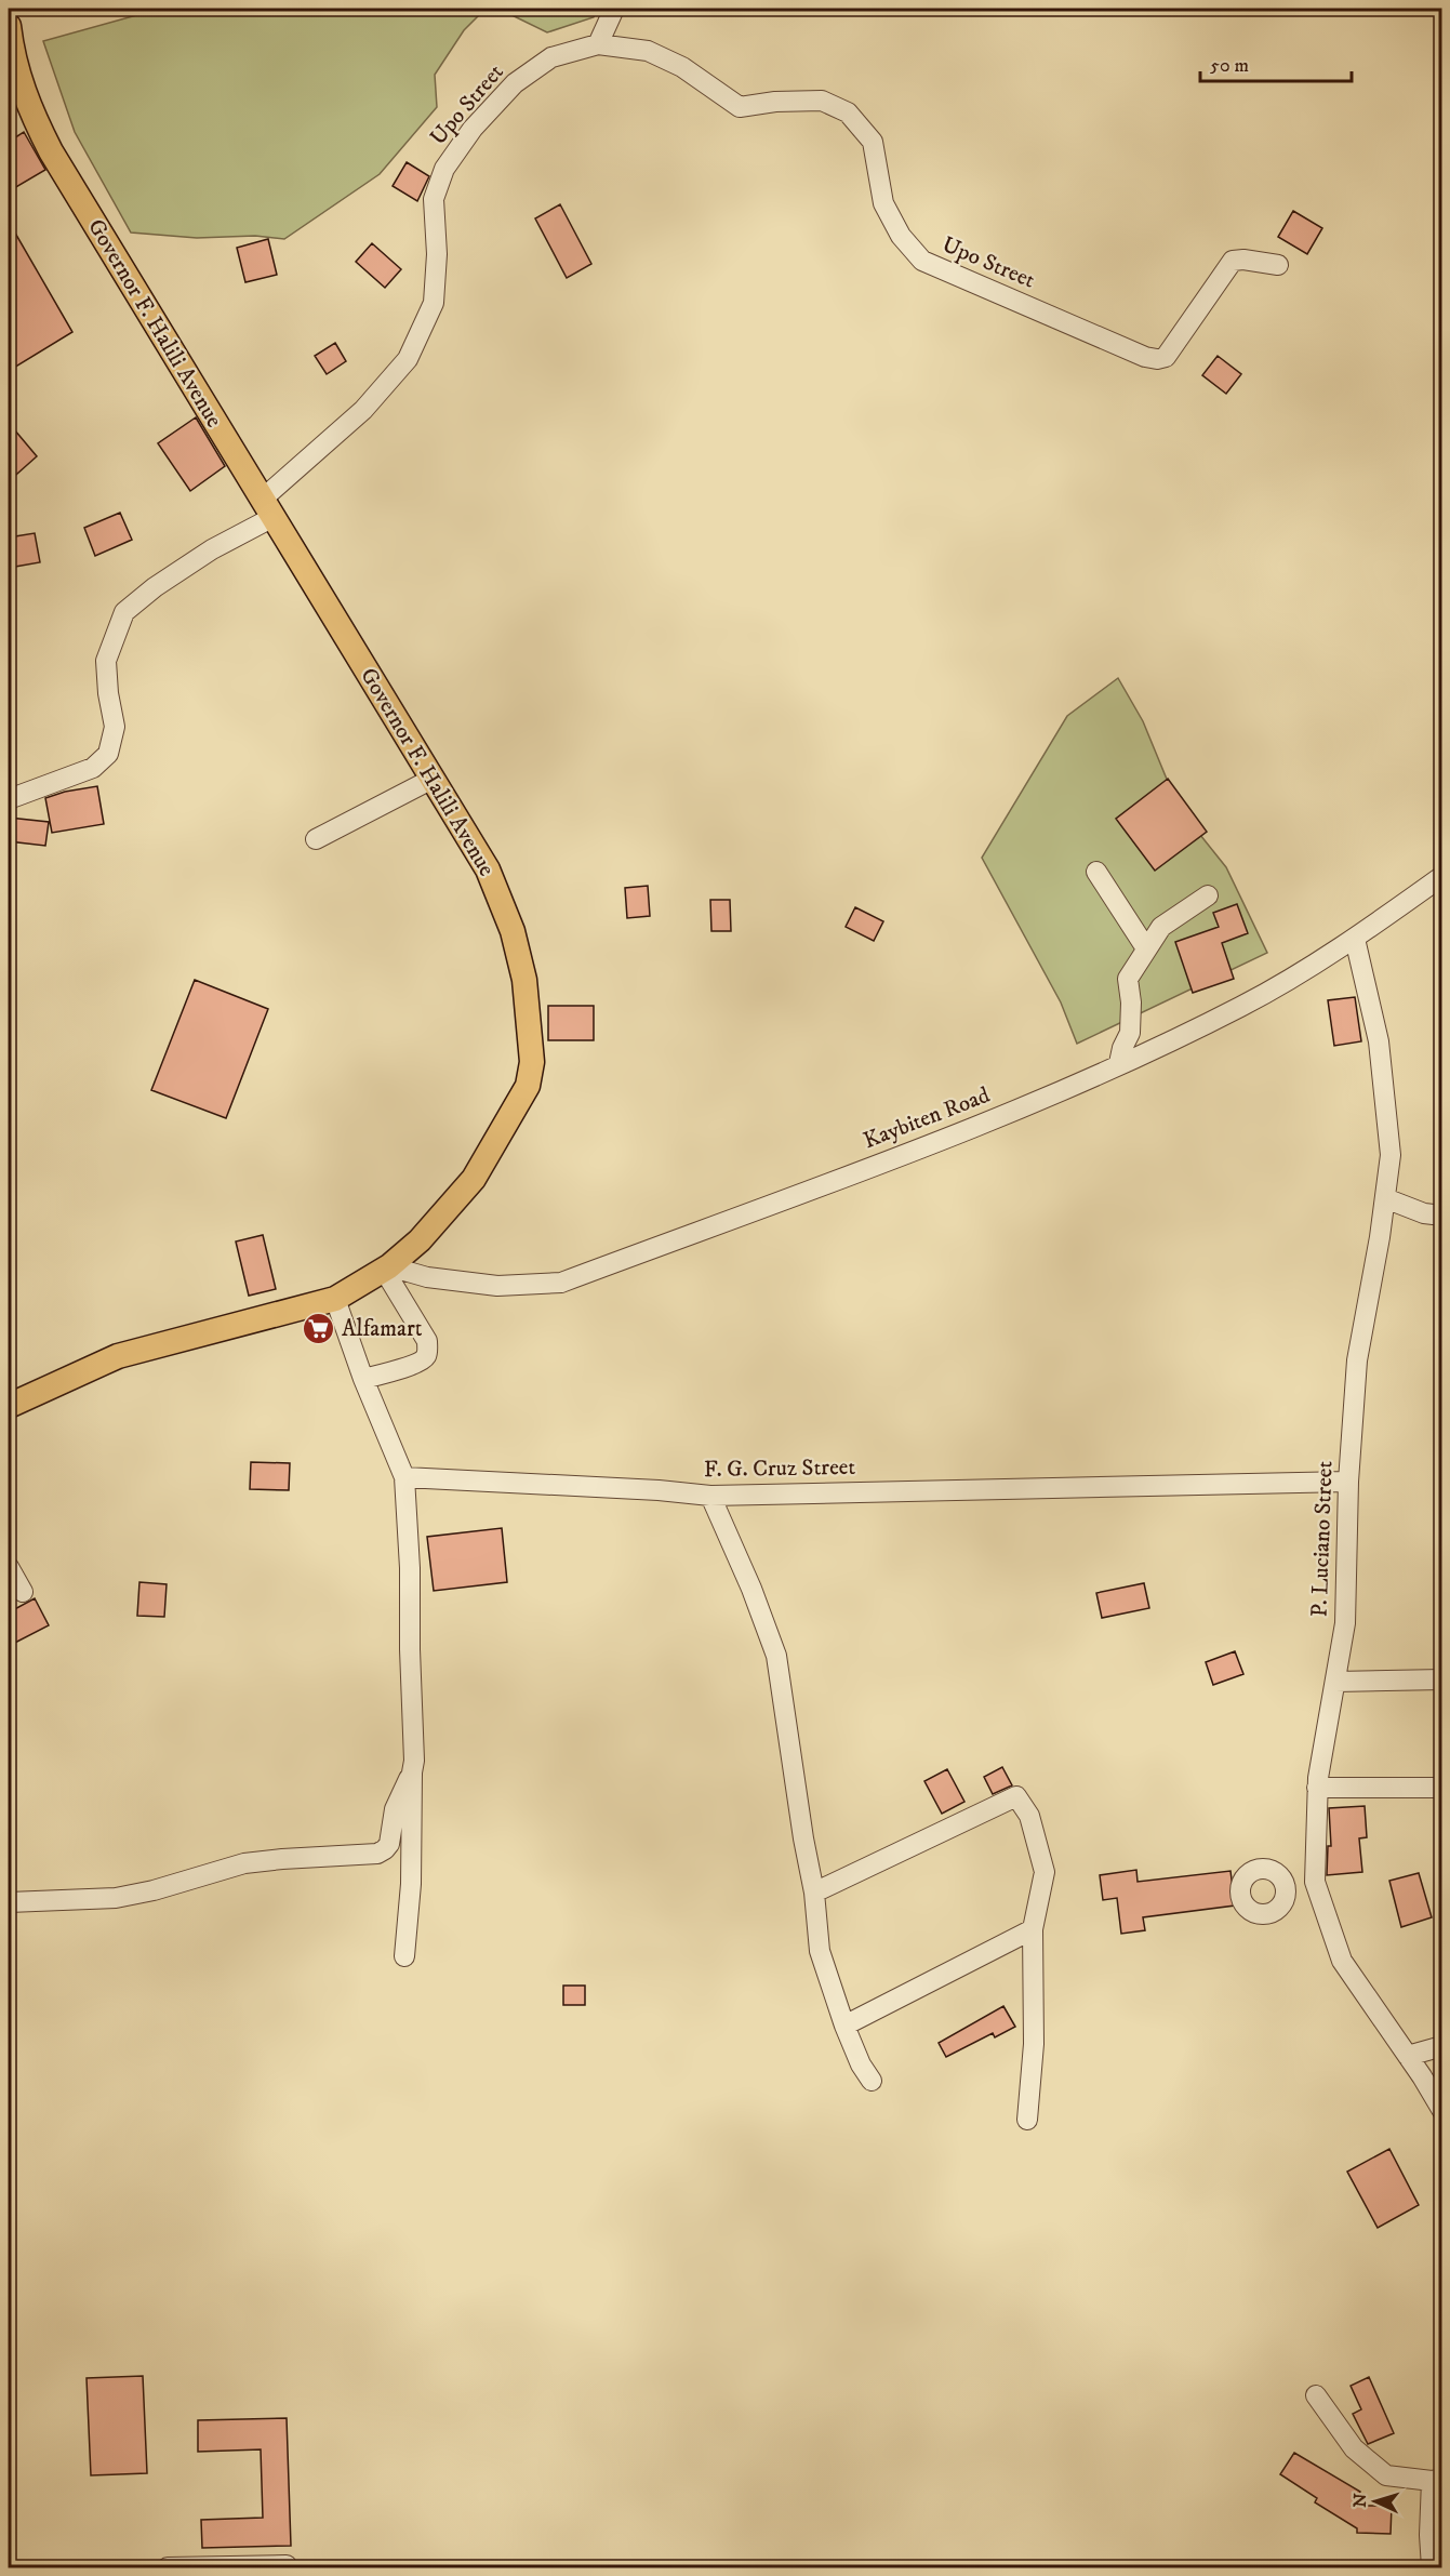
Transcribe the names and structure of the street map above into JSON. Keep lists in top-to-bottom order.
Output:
{
  "streets": {
    "main road": ["Governor F. Halili Avenue"],
    "street": [
      "Upo Street",
      "Kaybiten Road",
      "F. G. Cruz Street",
      "P. Luciano Street"
    ]
  },
  "crossings": [
    ["Upo Street", "Governor F. Halili Avenue"],
    ["Governor F. Halili Avenue", "Kaybiten Road"],
    ["Kaybiten Road", "P. Luciano Street"],
    ["F. G. Cruz Street", "P. Luciano Street"]
  ],
  "places": {
    "supermarket": ["Alfamart"]
  },
  "scale_bar": "50 m",
  "north": "left"
}
